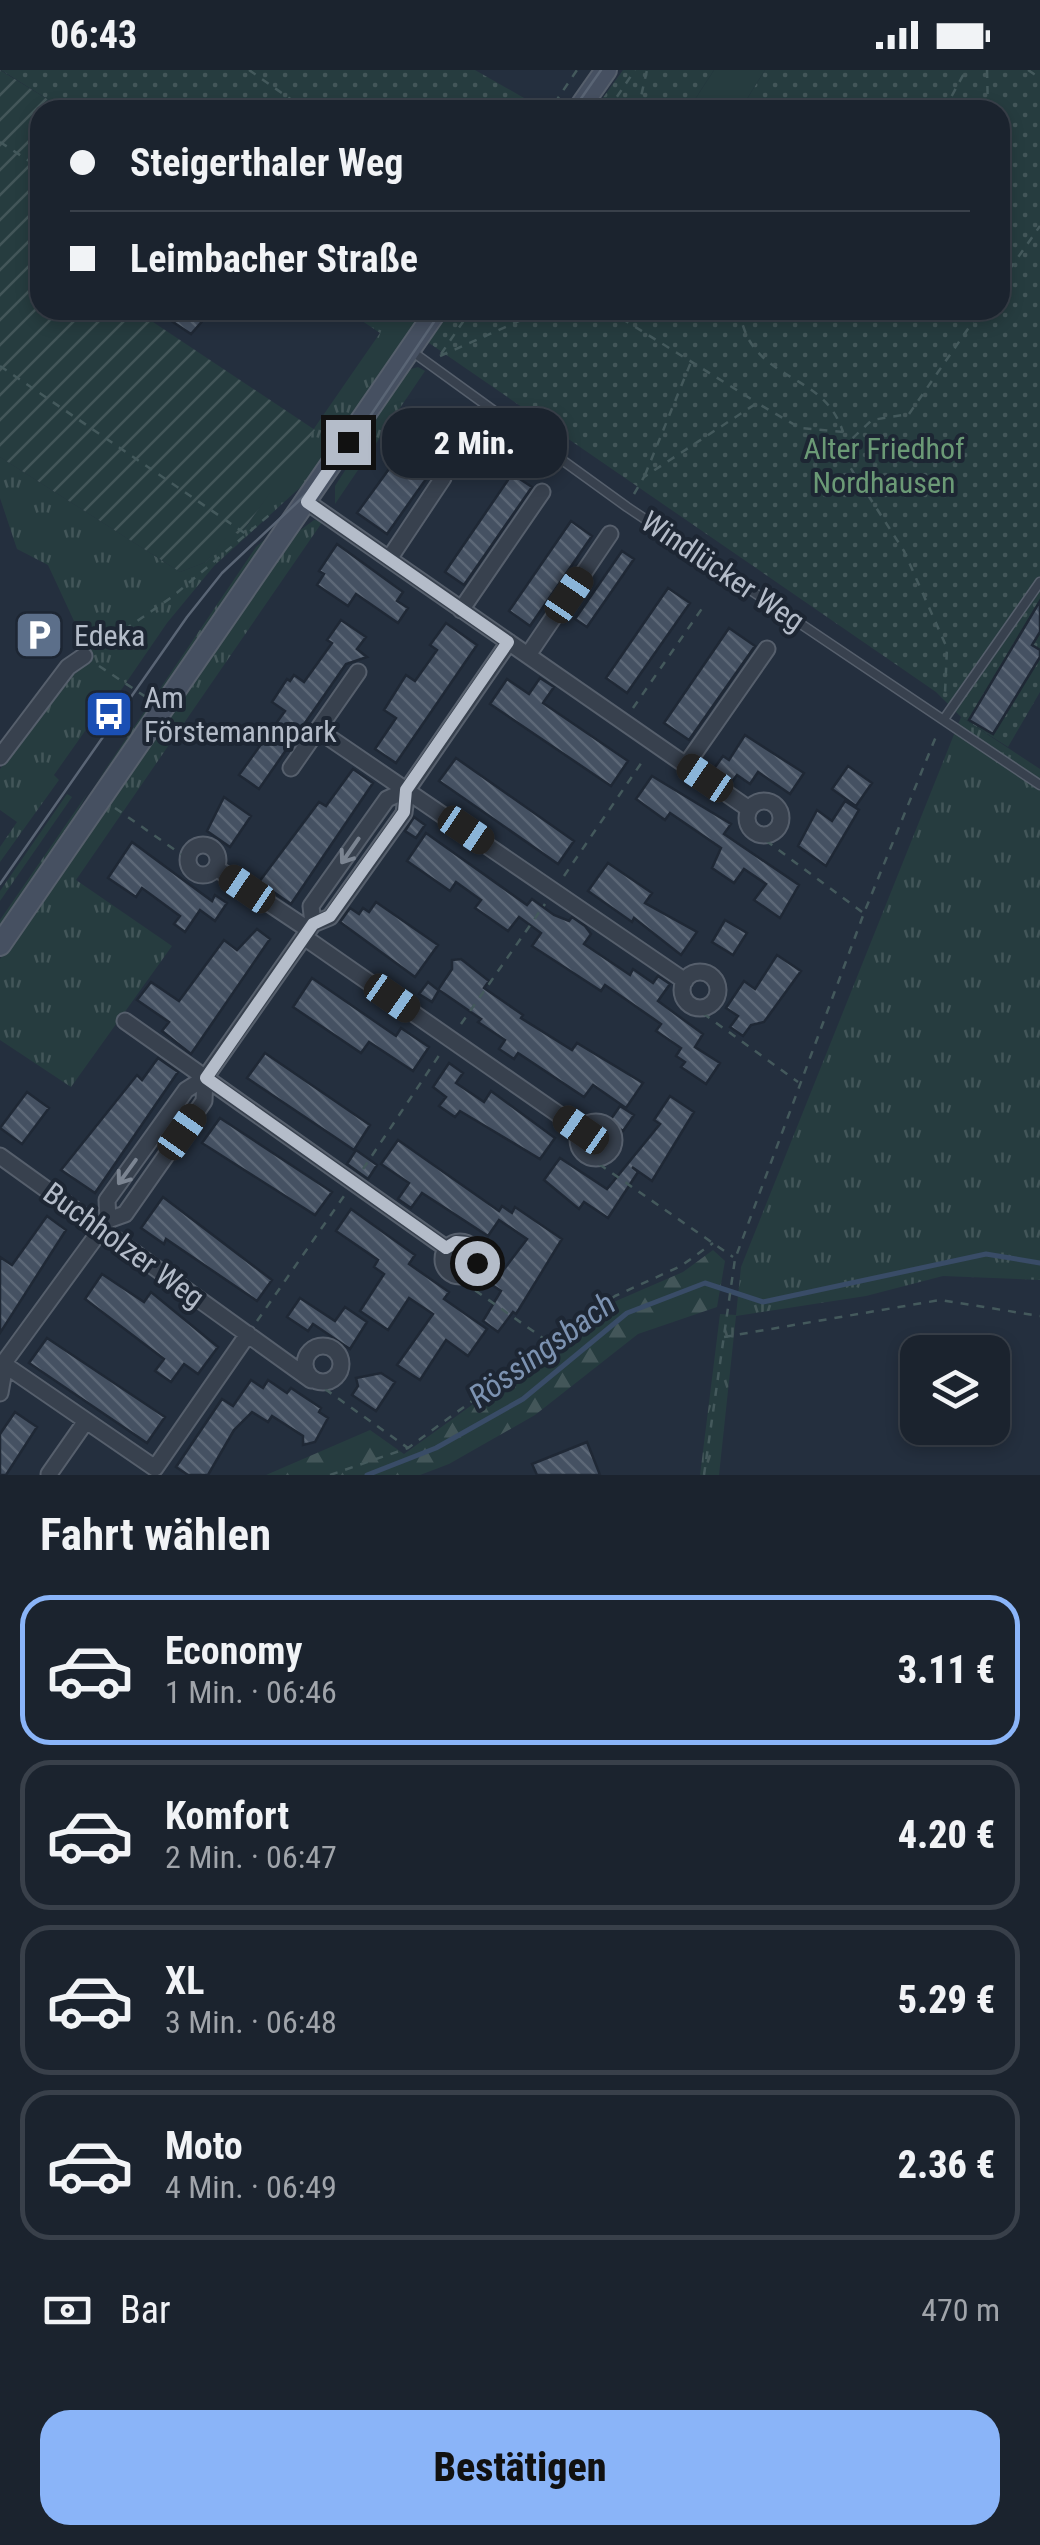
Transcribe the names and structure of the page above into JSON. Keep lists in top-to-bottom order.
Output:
{
  "streets": {
    "street": ["Buchholzer Weg"],
    "lane": ["Windlücker Weg"]
  },
  "water": ["Rössingsbach"],
  "parks": ["Alter Friedhof Nordhausen"],
  "places": {
    "parking": ["Edeka"],
    "bus stop": ["Am Förstemannpark"]
  },
  "page": {
    "status": "06:43",
    "banner": ["Steigerthaler Weg", "Leimbacher Straße"],
    "bubble": "2 Min.",
    "heading": "Fahrt wählen",
    "list": [
      {
        "name": "Economy",
        "note": "1 Min. · 06:46",
        "value": "3.11 €"
      },
      {
        "name": "Komfort",
        "note": "2 Min. · 06:47",
        "value": "4.20 €"
      },
      {
        "name": "XL",
        "note": "3 Min. · 06:48",
        "value": "5.29 €"
      },
      {
        "name": "Moto",
        "note": "4 Min. · 06:49",
        "value": "2.36 €"
      }
    ],
    "pay": ["Bar", "470 m"],
    "buttons": "Bestätigen"
  }
}
